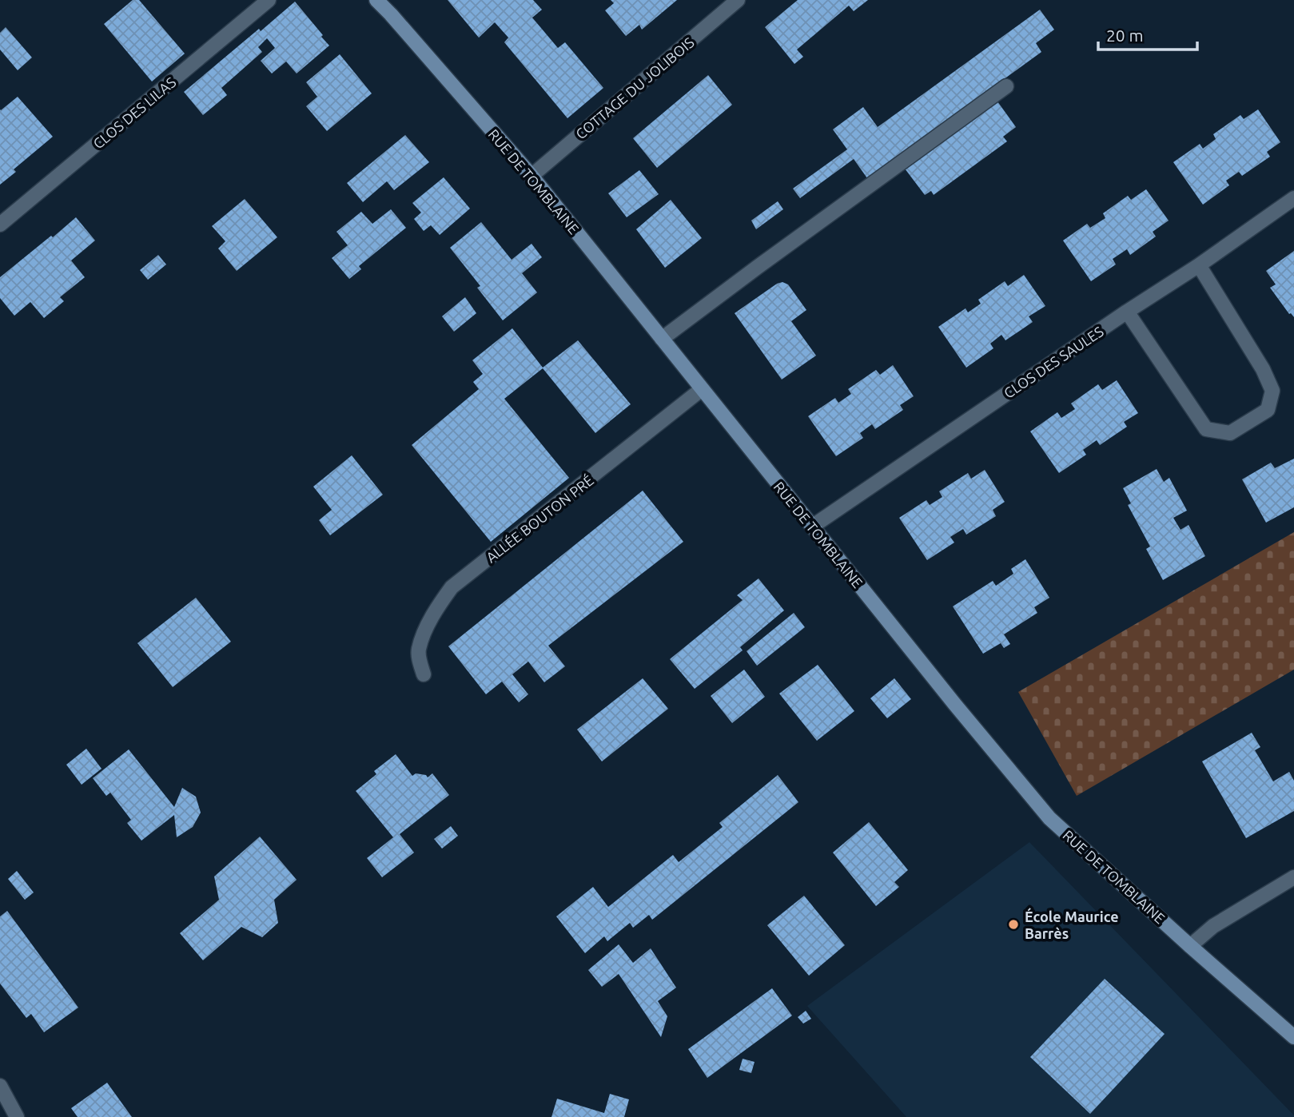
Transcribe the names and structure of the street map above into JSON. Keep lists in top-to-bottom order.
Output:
{
  "streets": {
    "main road": ["RUE DE TOMBLAINE"],
    "street": [
      "COTTAGE DU JOLIBOIS",
      "CLOS DES LILAS",
      "CLOS DES SAULES",
      "ALLÉE BOUTON PRÉ"
    ]
  },
  "crossings": [
    ["COTTAGE DU JOLIBOIS", "RUE DE TOMBLAINE"],
    ["RUE DE TOMBLAINE", "CLOS DES SAULES"],
    ["RUE DE TOMBLAINE", "ALLÉE BOUTON PRÉ"]
  ],
  "places": ["École Maurice Barrès"],
  "scale_bar": "20 m"
}
